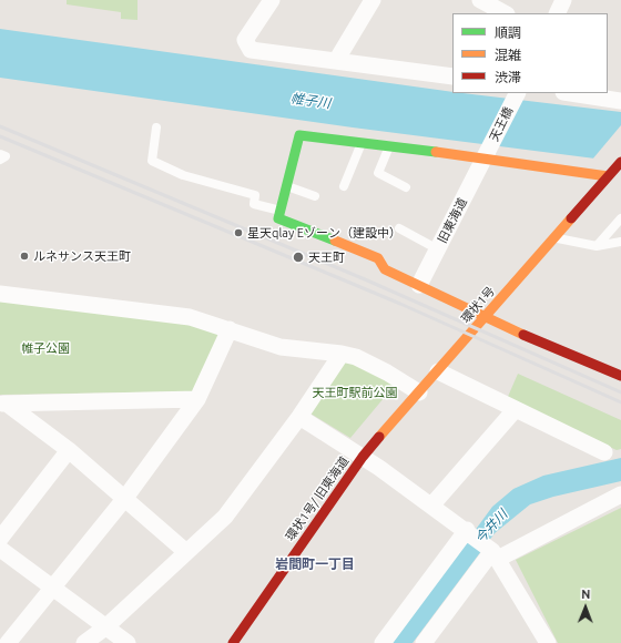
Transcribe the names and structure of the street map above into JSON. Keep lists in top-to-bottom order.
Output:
{
  "streets": {
    "street": [
      "天王橋",
      "旧東海道",
      "環状1号",
      "環状1号/ 旧東海道"
    ]
  },
  "crossings": [
    ["天王橋", "旧東海道"],
    ["環状1号", "環状1号/ 旧東海道"]
  ],
  "districts": ["岩間町一丁目"],
  "water": ["帷子川", "今井川"],
  "parks": ["帷子公園", "天王町駅前公園"],
  "places": ["星天qlay Eゾーン（建設中）", "ルネサンス天王町", "天王町"],
  "legend": ["順調", "混雑", "渋滞"],
  "north": "top"
}
